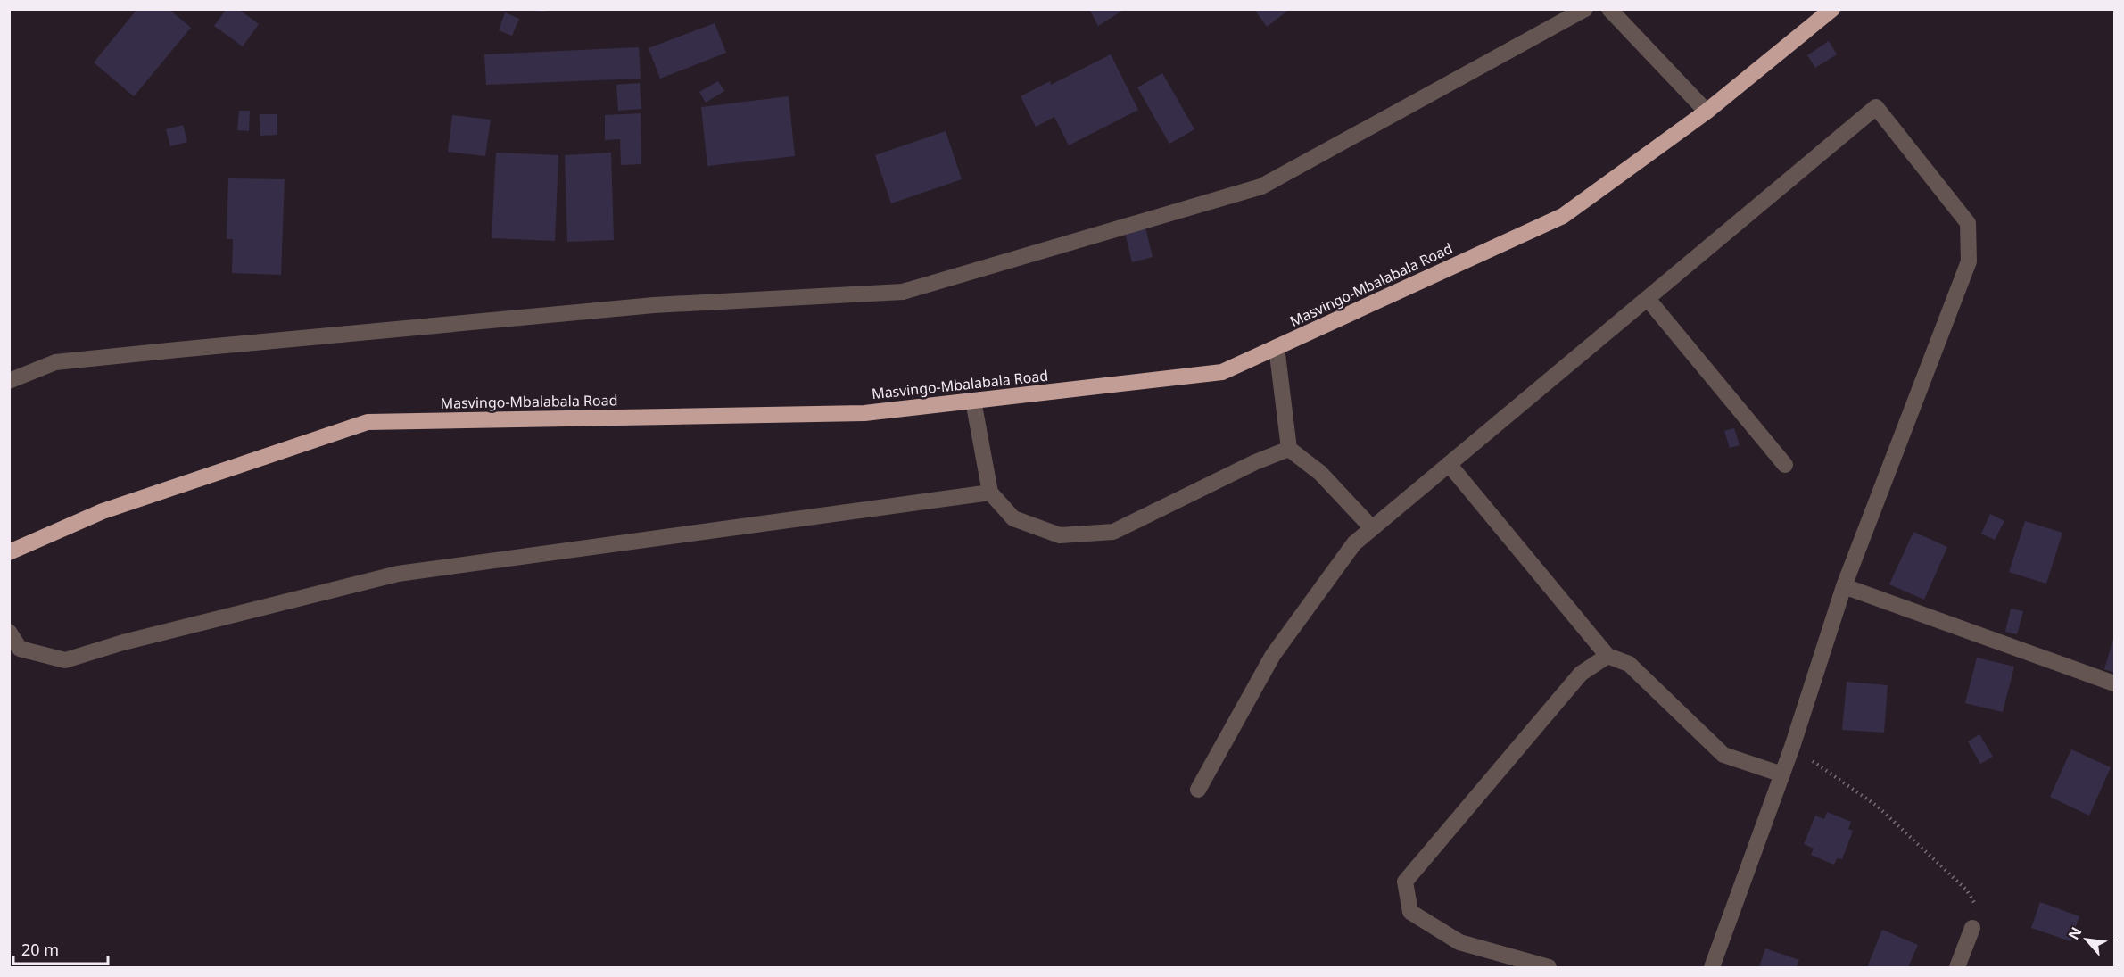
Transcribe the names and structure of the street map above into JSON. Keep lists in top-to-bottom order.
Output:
{
  "streets": {
    "highway": ["Masvingo-Mbalabala Road"]
  },
  "scale_bar": "20 m",
  "north": "top left"
}
